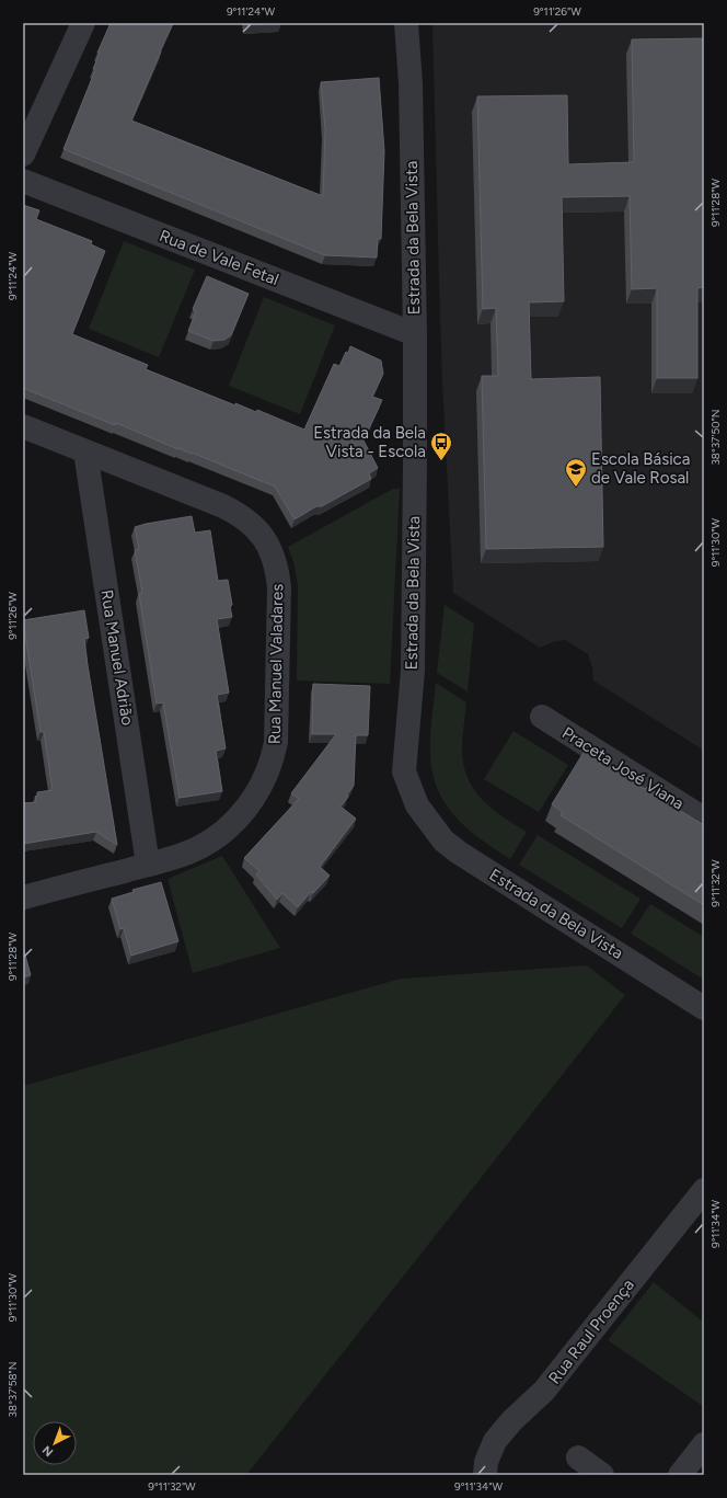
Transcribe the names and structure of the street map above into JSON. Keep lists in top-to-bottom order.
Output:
{
  "streets": {
    "street": [
      "Estrada da Bela Vista",
      "Rua de Vale Fetal",
      "Rua Manuel Adrião",
      "Rua Manuel Valadares",
      "Praceta José Viana",
      "Rua Raul Proença"
    ]
  },
  "crossings": [
    ["Estrada da Bela Vista", "Rua de Vale Fetal"],
    ["Rua Manuel Adrião", "Rua Manuel Valadares"]
  ],
  "places": {
    "bus stop": ["Estrada da Bela Vista - Escola"],
    "school or university": ["Escola Básica de Vale Rosal"]
  },
  "north": "bottom left",
  "coordinates": [
    "9°11'24\"W",
    "9°11'26\"W",
    "9°11'28\"W",
    "38°37'50\"N",
    "9°11'30\"W",
    "9°11'32\"W",
    "9°11'34\"W",
    "38°37'58\"N"
  ]
}
